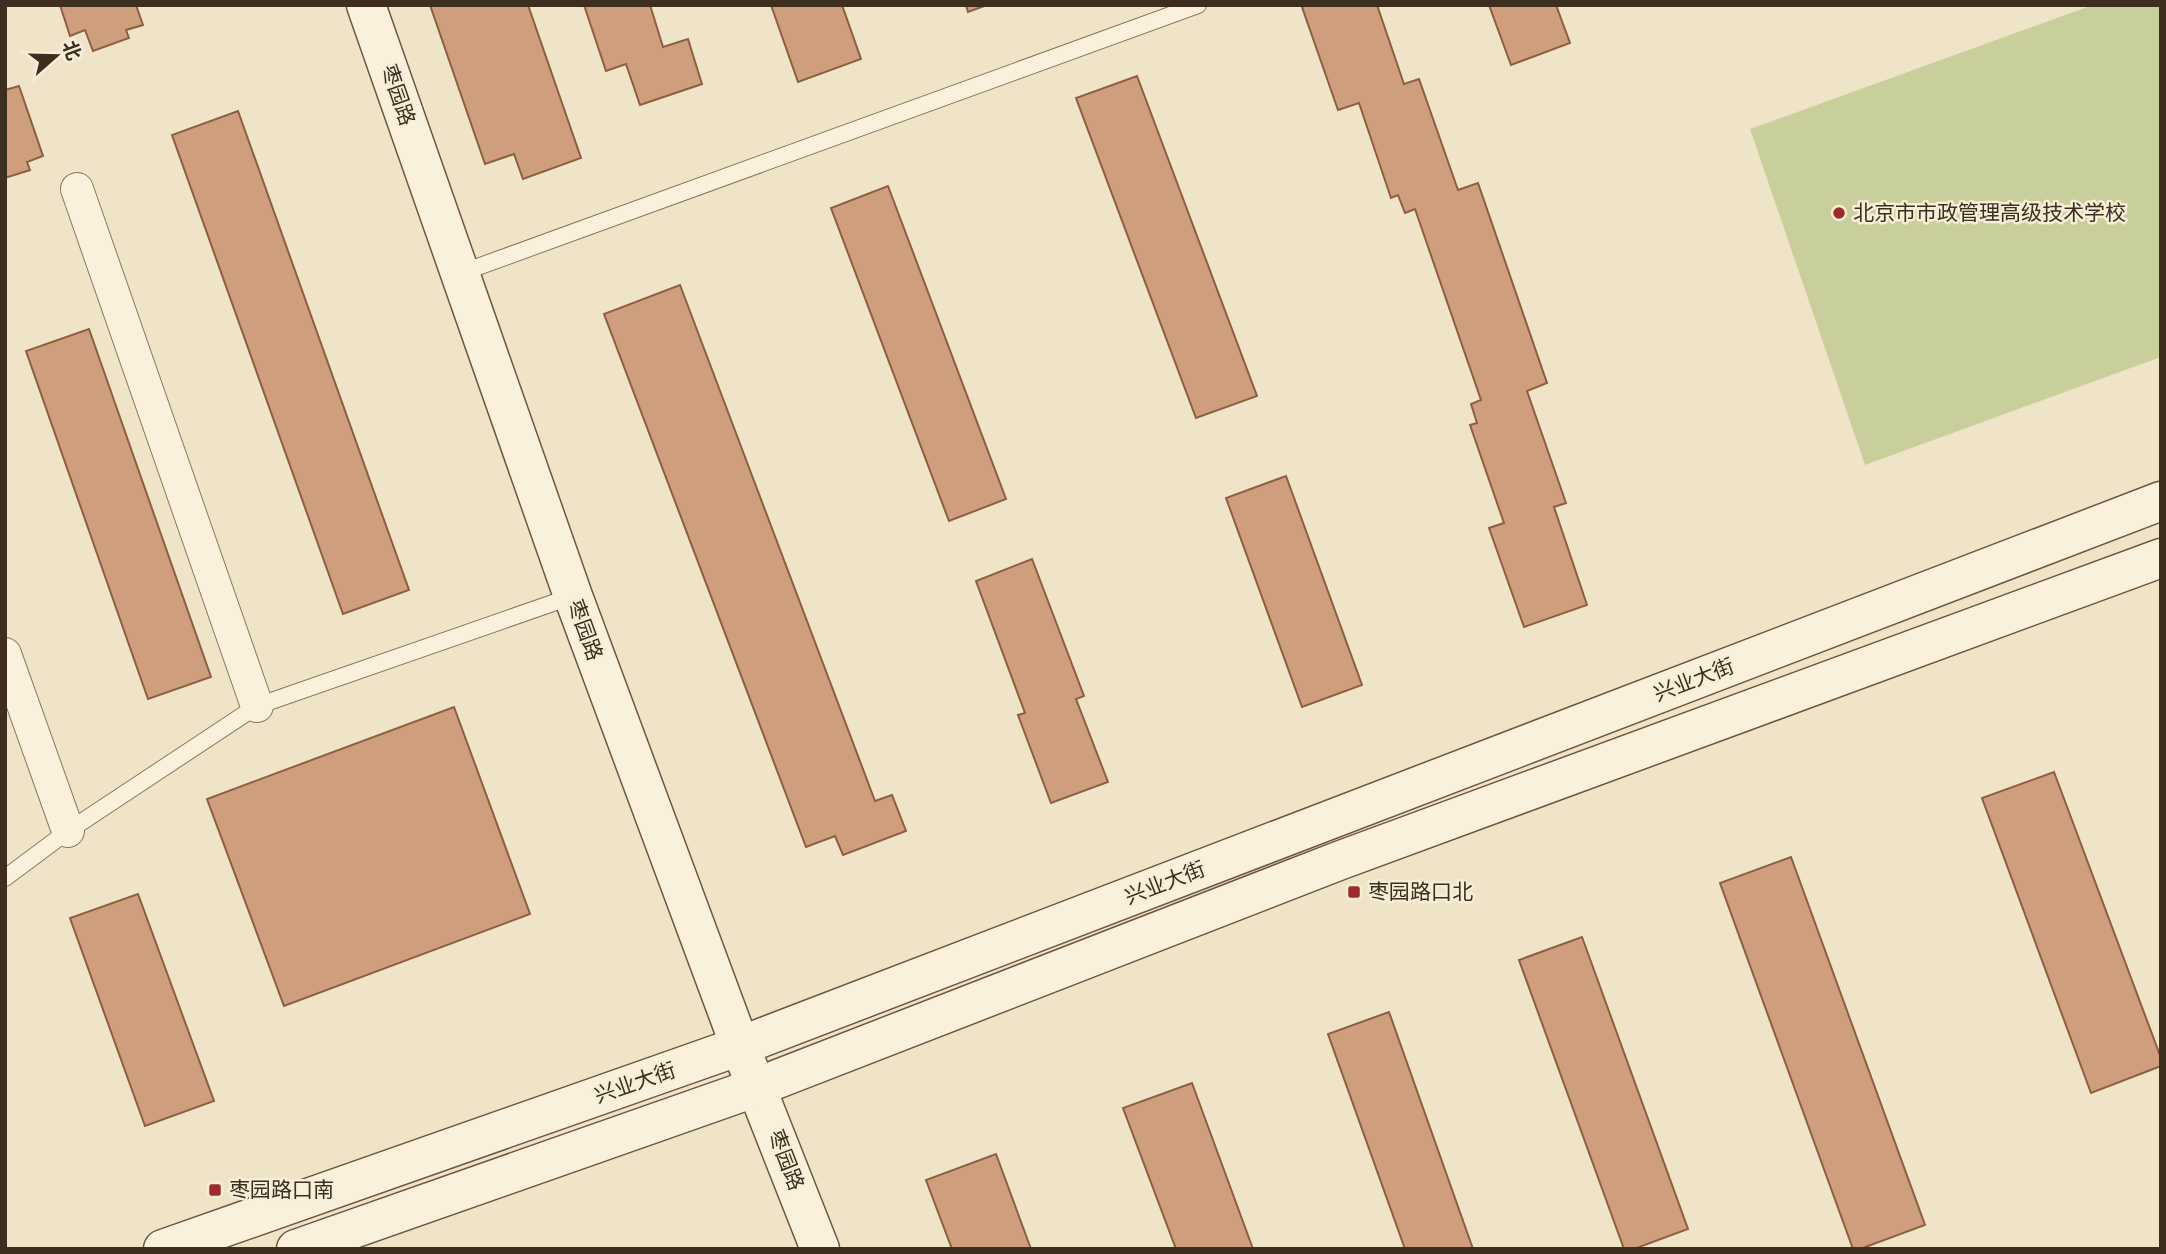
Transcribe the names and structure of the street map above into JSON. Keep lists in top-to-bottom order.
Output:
{
  "streets": {
    "main road": ["枣园路", "兴业大街"]
  },
  "crossings": [
    ["枣园路", "兴业大街"]
  ],
  "places": {
    "other": ["北京市市政管理高级技术学校"],
    "transit": ["枣园路口北", "枣园路口南"]
  },
  "north": "right"
}
